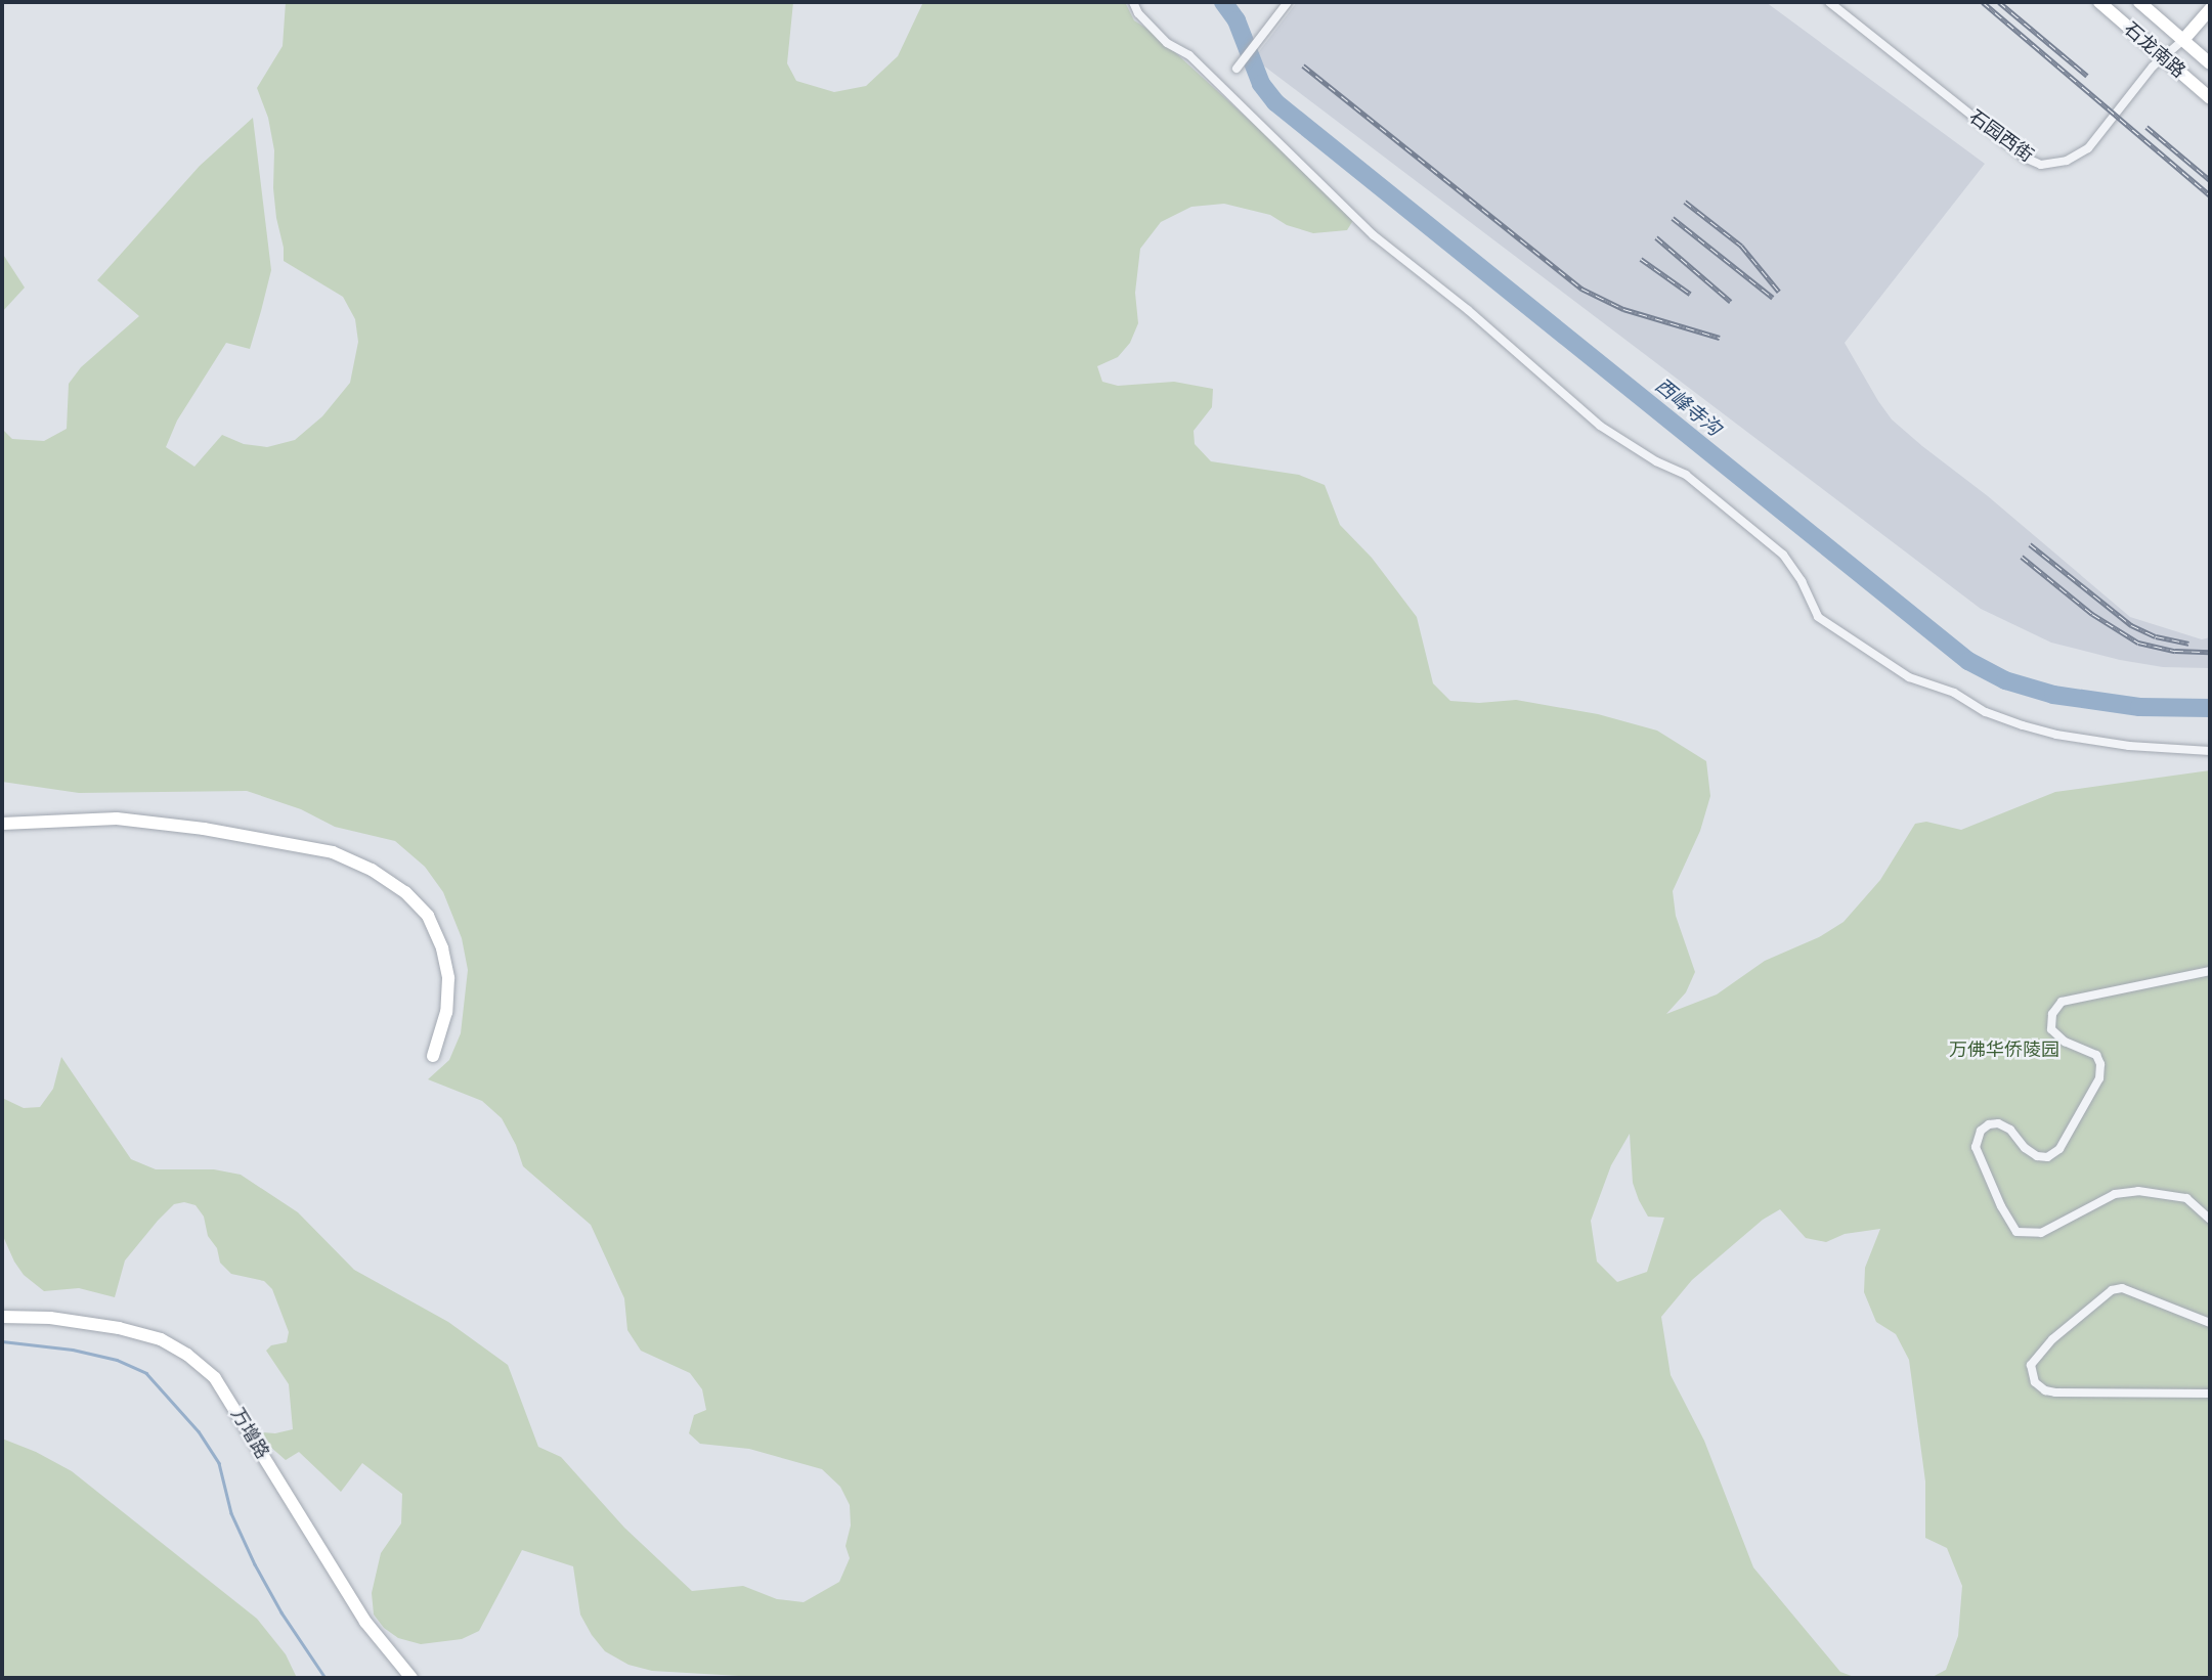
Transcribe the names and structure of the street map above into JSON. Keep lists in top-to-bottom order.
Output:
{
  "streets": {
    "street": ["石龙南路", "石园西街", "万增路"]
  },
  "crossings": [
    ["石龙南路", "石园西街"]
  ],
  "water": ["西峰寺沟"],
  "parks": ["万佛华侨陵园"]
}
